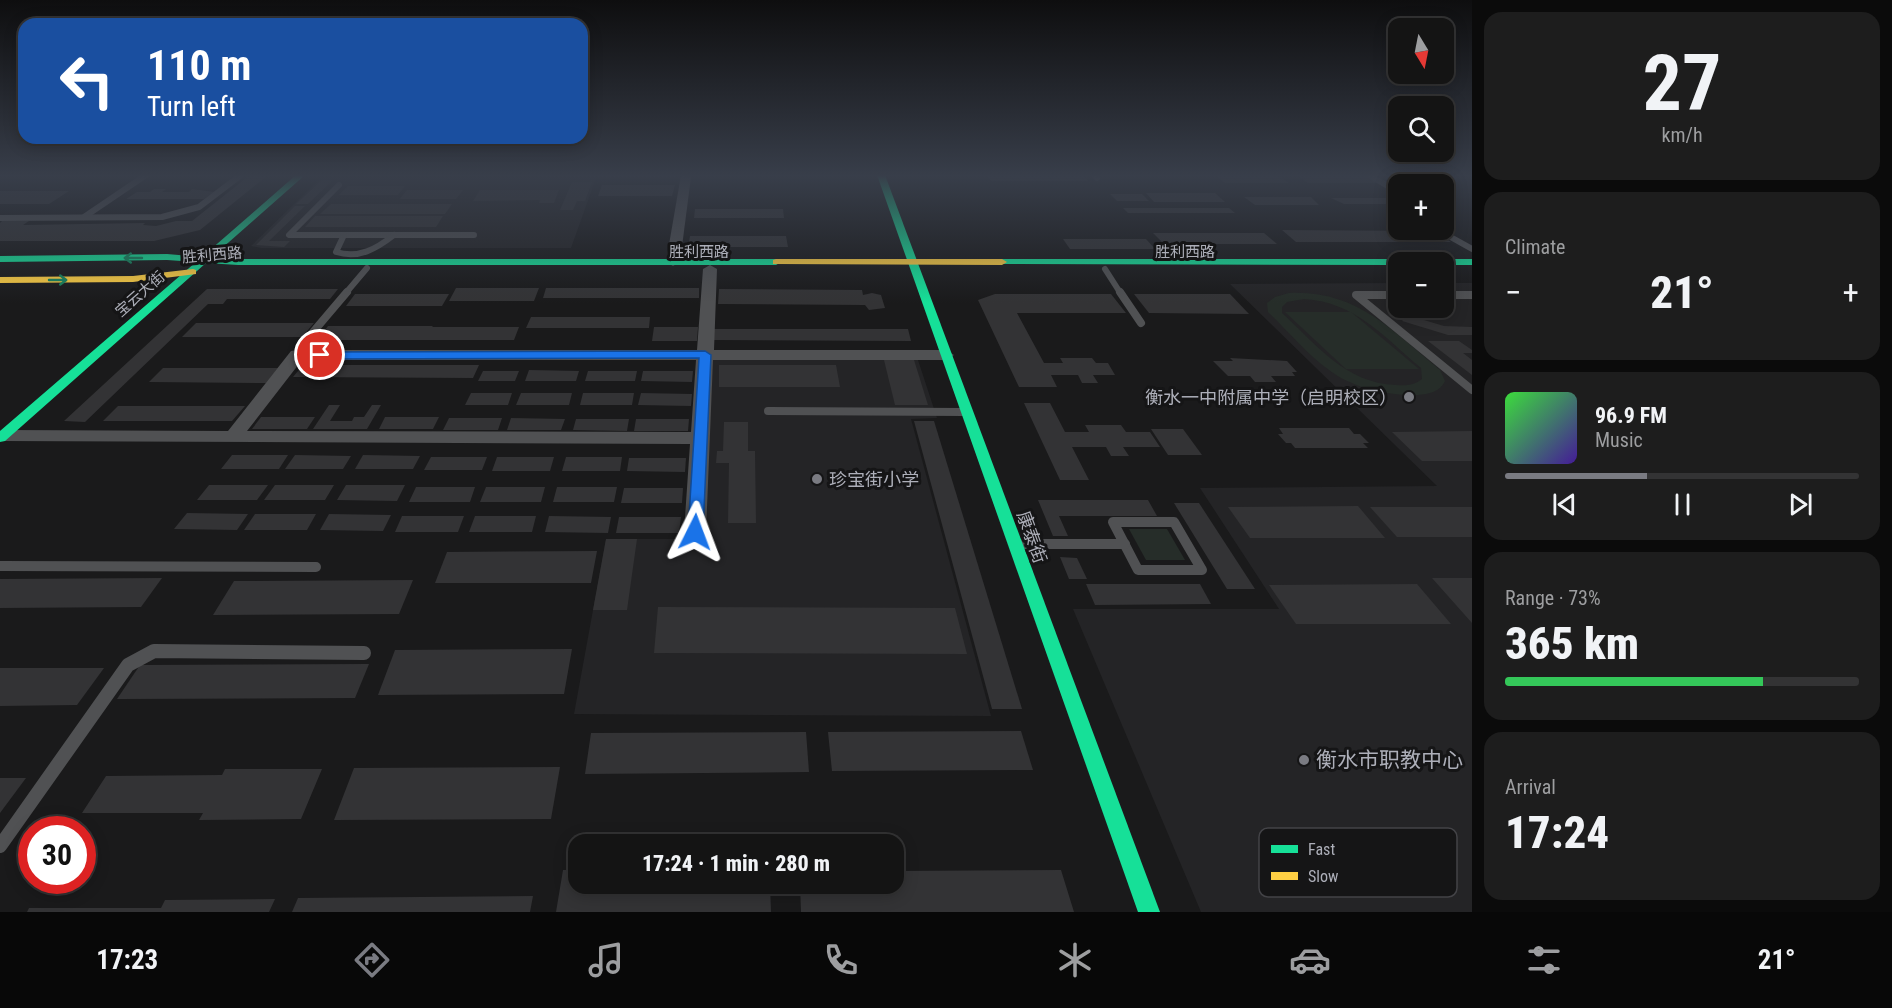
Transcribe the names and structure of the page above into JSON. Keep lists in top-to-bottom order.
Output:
{
  "streets": {
    "main road": ["胜利西路", "宝云大街", "康泰街"]
  },
  "crossings": [
    ["胜利西路", "宝云大街"],
    ["胜利西路", "康泰街"]
  ],
  "places": ["衡水一中附属中学（启明校区）", "珍宝街小学", "衡水市职教中心"],
  "legend": ["Fast", "Slow"],
  "north": "bottom",
  "page": {
    "tile": [
      ["27", "km/h"],
      "Climate",
      ["Range · 73%", "365 km"],
      ["Arrival", "17:24"]
    ],
    "map_buttons": ["+", "−"],
    "turn": ["110 m", "Turn left"],
    "heat": ["−", "21°", "+"],
    "song": ["96.9 FM", "Music"],
    "limit": "30",
    "trip": "17:24 · 1 min · 280 m",
    "tabs": ["17:23", "21°"]
  }
}
